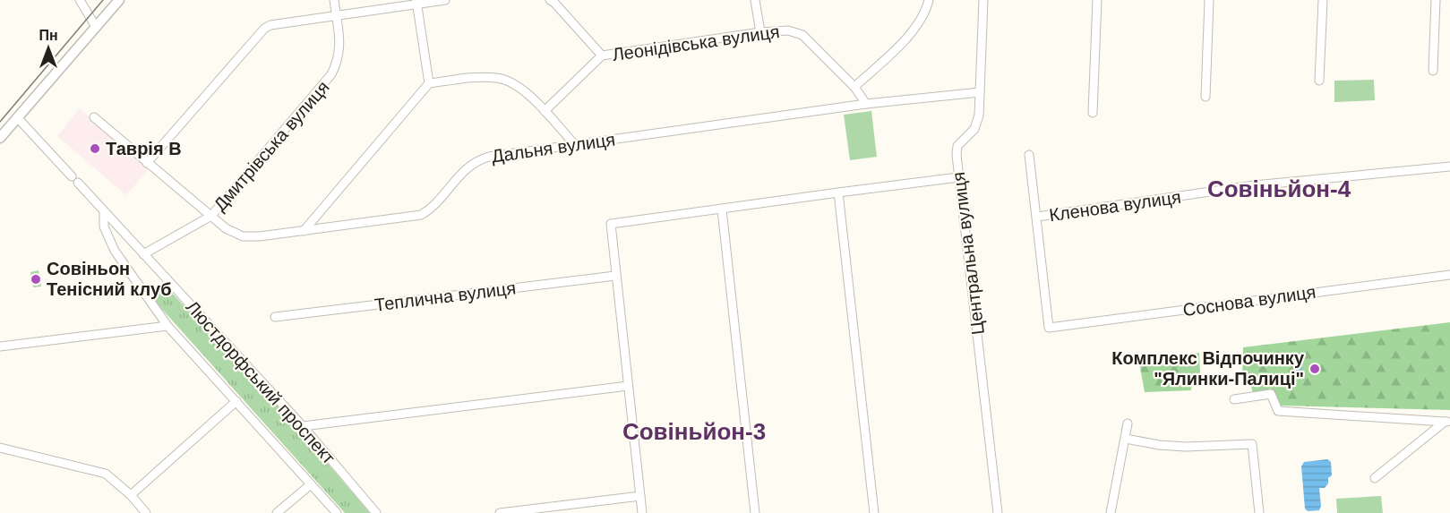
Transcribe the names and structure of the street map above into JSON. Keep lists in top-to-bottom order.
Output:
{
  "streets": {
    "street": [
      "Леонідівська вулиця",
      "Дмитрівська вулиця",
      "Дальня вулиця",
      "Кленова вулиця",
      "Центральна вулиця",
      "Теплична вулиця",
      "Соснова вулиця",
      "Люстдорфський проспект"
    ]
  },
  "crossings": [
    ["Леонідівська вулиця", "Дальня вулиця"],
    ["Дмитрівська вулиця", "Дальня вулиця"],
    ["Дмитрівська вулиця", "Люстдорфський проспект"],
    ["Дальня вулиця", "Центральна вулиця"],
    ["Кленова вулиця", "Соснова вулиця"]
  ],
  "districts": ["Совіньйон-4", "Совіньйон-3"],
  "places": ["Таврія В", "Совіньон Тенісний клуб", "Комплекс Відпочинку \"Ялинки-Палиці\""],
  "north": "top"
}
